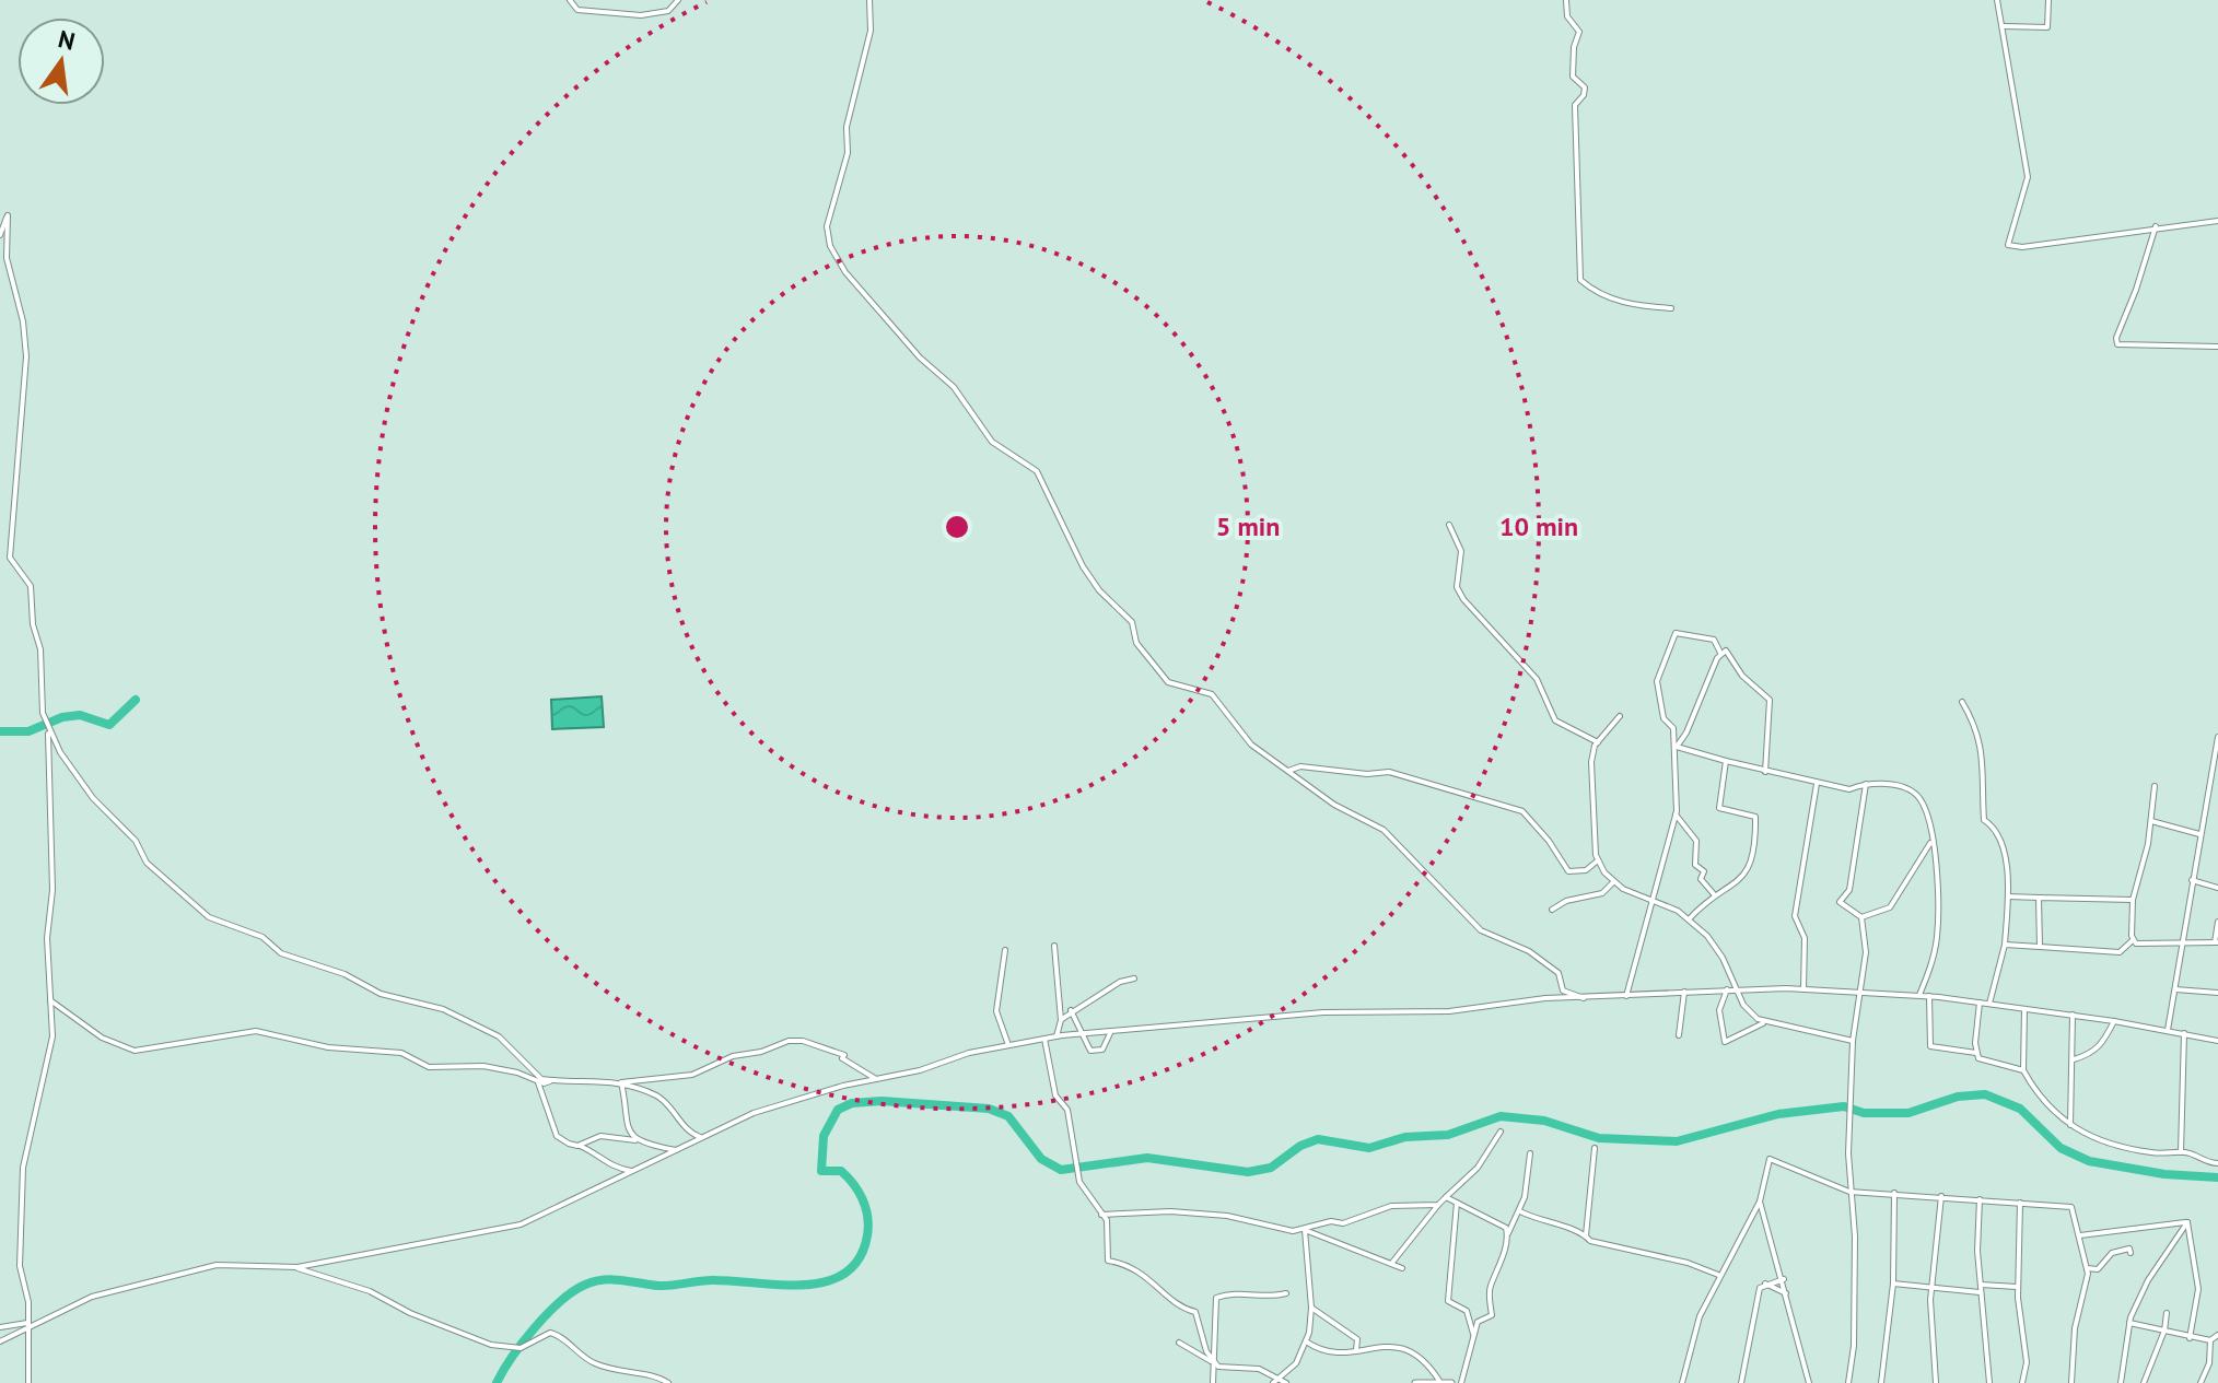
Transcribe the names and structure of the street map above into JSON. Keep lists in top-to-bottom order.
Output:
{
  "north": "top",
  "rings": ["5 min", "10 min"]
}
